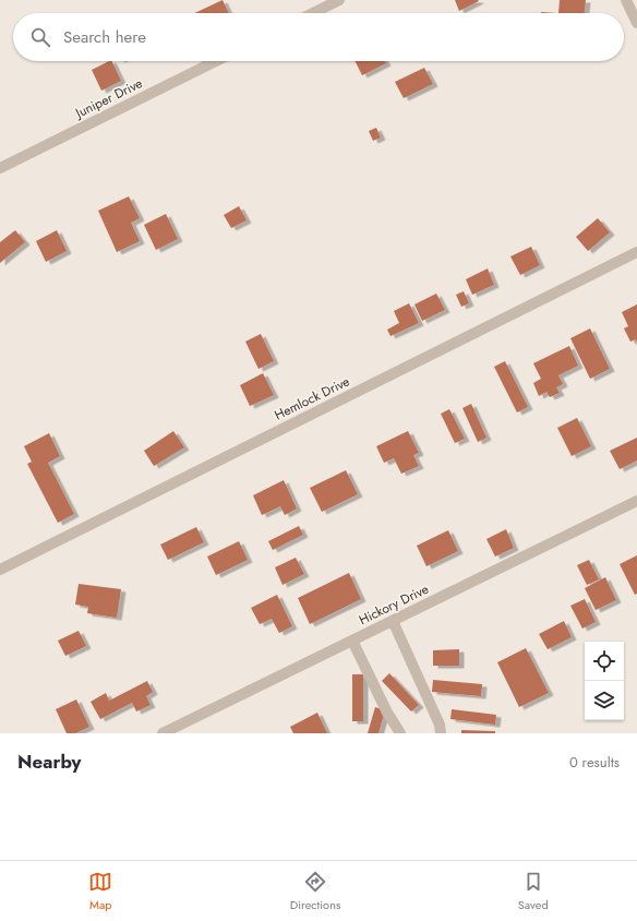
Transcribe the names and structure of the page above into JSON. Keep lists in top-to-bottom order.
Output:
{
  "streets": {
    "street": ["Juniper Drive", "Hemlock Drive", "Hickory Drive"]
  },
  "page": {
    "search": "Search here",
    "heading": ["Nearby", "0 results"],
    "nav": ["Map", "Directions", "Saved"]
  }
}
